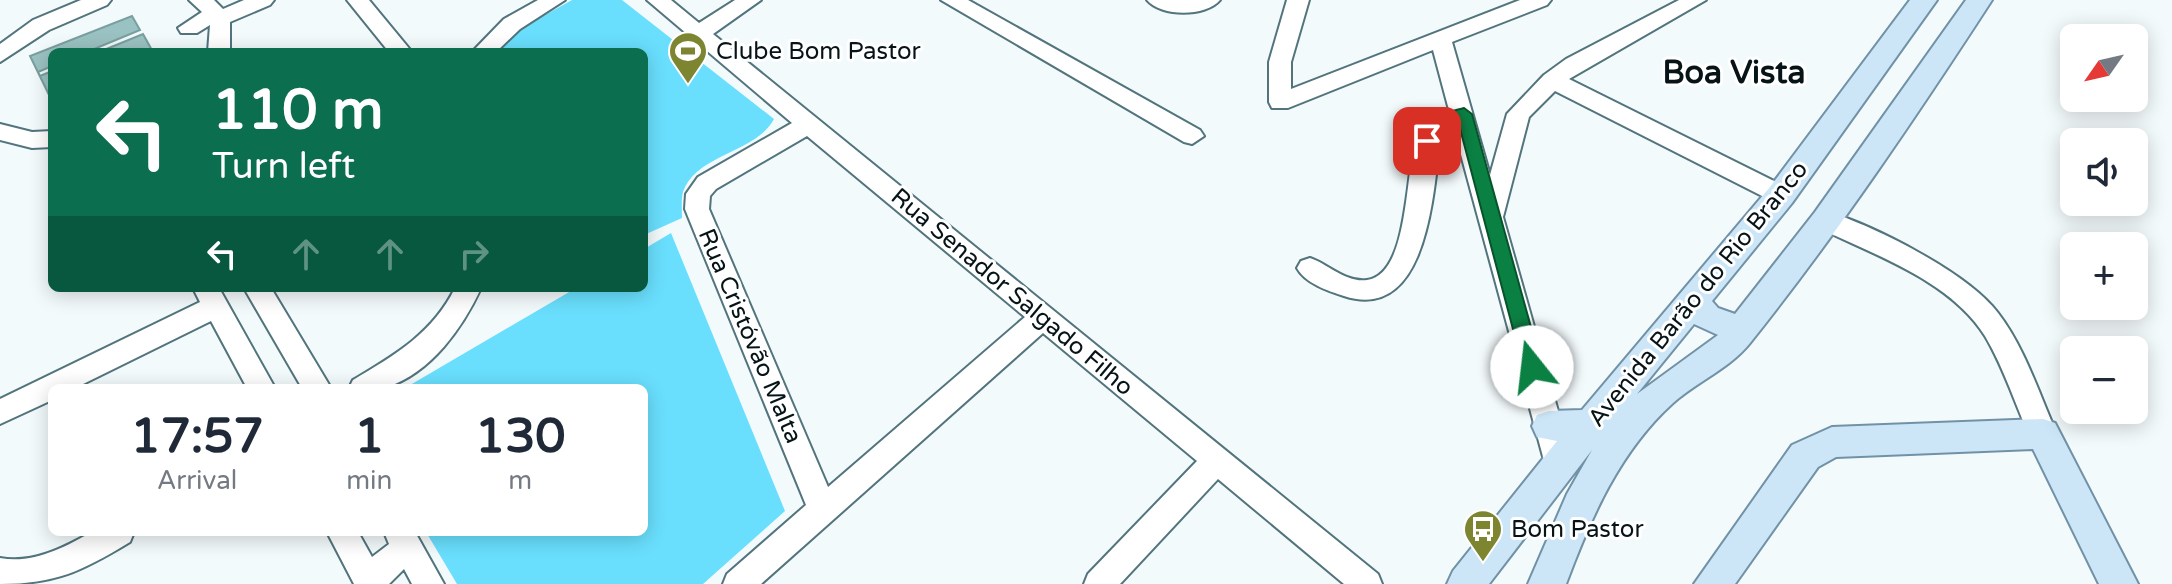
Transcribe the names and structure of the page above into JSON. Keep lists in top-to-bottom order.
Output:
{
  "streets": {
    "main road": ["Avenida Barão do Rio Branco"],
    "street": ["Rua Senador Salgado Filho", "Rua Cristóvão Malta"]
  },
  "crossings": [
    ["Rua Senador Salgado Filho", "Rua Cristóvão Malta"]
  ],
  "districts": ["Boa Vista"],
  "places": {
    "sports": ["Clube Bom Pastor"],
    "bus stop": ["Bom Pastor"]
  },
  "north": "bottom left",
  "page": {
    "map_buttons": ["+", "−"],
    "turn": ["110 m", "Turn left"],
    "eta": [
      "17:57",
      "Arrival",
      "1",
      "min",
      "130",
      "m"
    ]
  }
}
